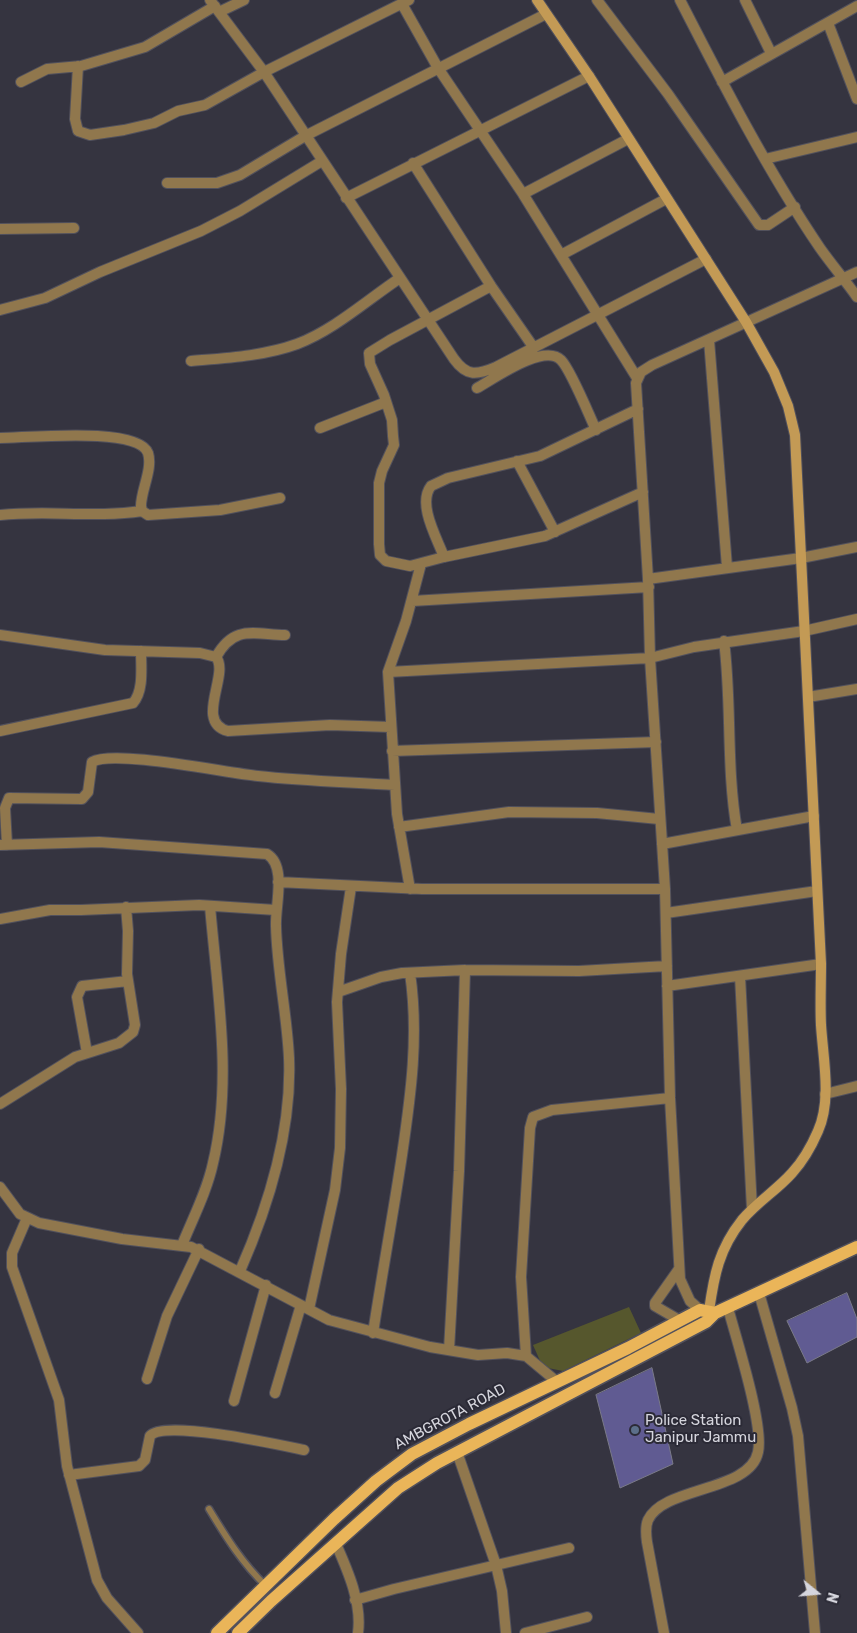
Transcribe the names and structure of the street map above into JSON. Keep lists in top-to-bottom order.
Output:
{
  "streets": {
    "main road": ["AMBGROTA ROAD"]
  },
  "places": ["Police Station Janipur Jammu"],
  "north": "right"
}
